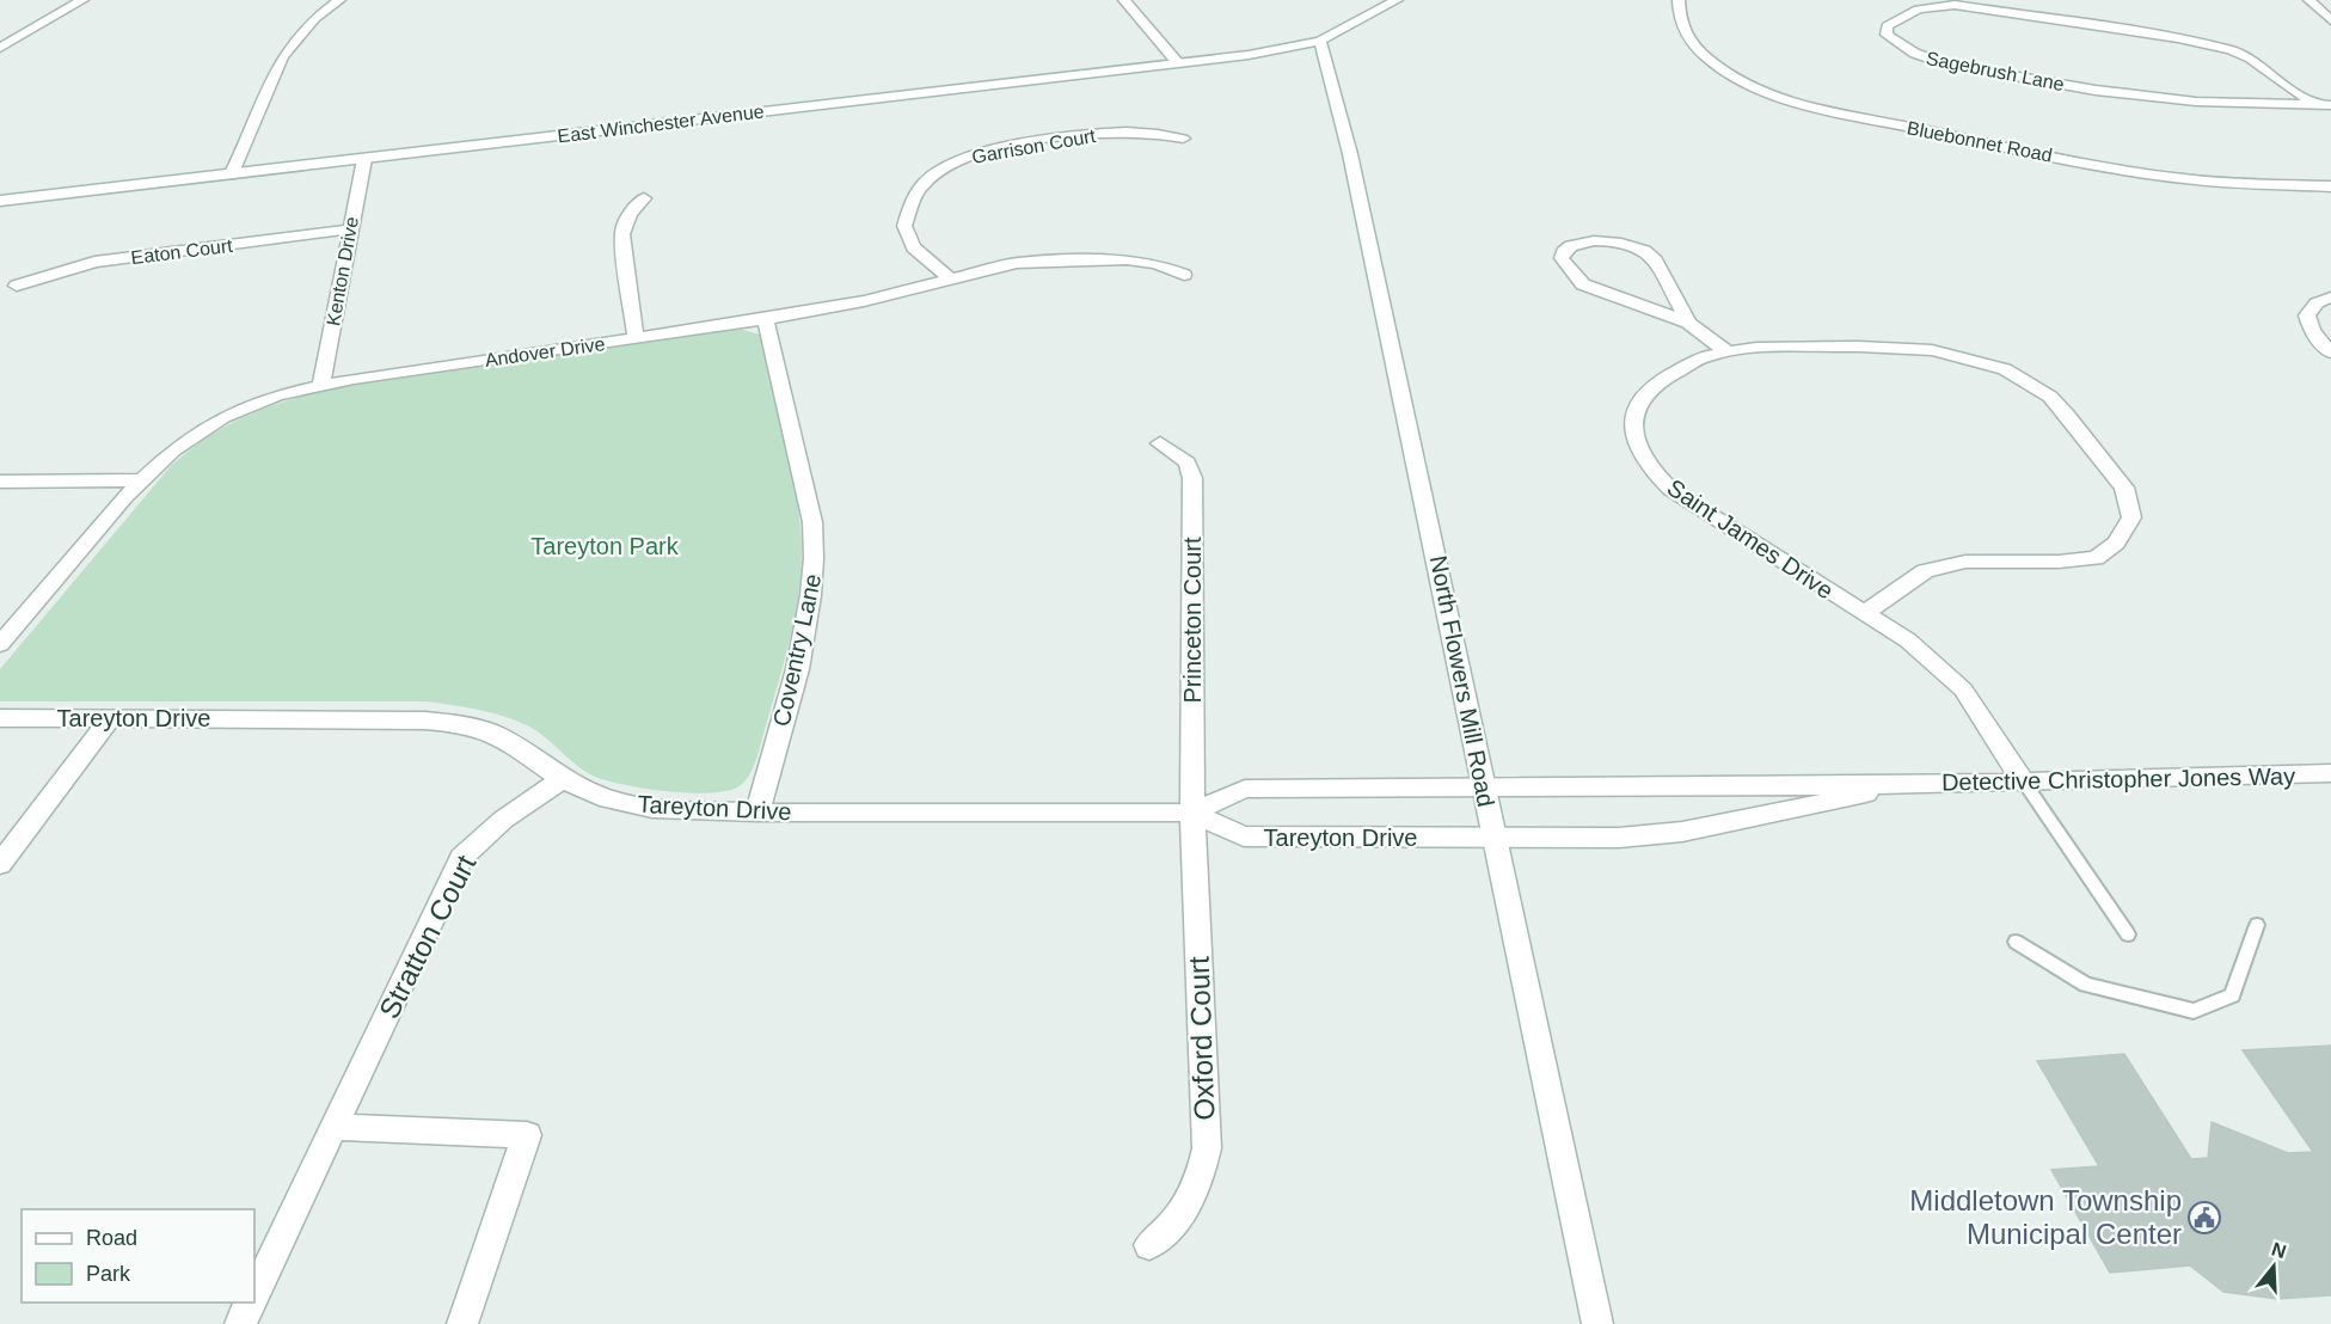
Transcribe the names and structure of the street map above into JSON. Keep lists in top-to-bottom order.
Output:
{
  "streets": {
    "street": [
      "Sagebrush Lane",
      "East Winchester Avenue",
      "Bluebonnet Road",
      "Garrison Court",
      "Eaton Court",
      "Kenton Drive",
      "Andover Drive",
      "Saint James Drive",
      "Princeton Court",
      "Coventry Lane",
      "North Flowers Mill Road",
      "Tareyton Drive",
      "Detective Christopher Jones Way",
      "Stratton Court",
      "Oxford Court"
    ]
  },
  "crossings": [
    ["East Winchester Avenue", "Kenton Drive"],
    ["East Winchester Avenue", "North Flowers Mill Road"],
    ["Garrison Court", "Andover Drive"],
    ["Eaton Court", "Kenton Drive"],
    ["Kenton Drive", "Andover Drive"],
    ["Andover Drive", "Coventry Lane"],
    ["Saint James Drive", "Detective Christopher Jones Way"],
    ["Princeton Court", "Tareyton Drive"],
    ["Princeton Court", "Oxford Court"],
    ["Coventry Lane", "Tareyton Drive"],
    ["North Flowers Mill Road", "Tareyton Drive"],
    ["North Flowers Mill Road", "Detective Christopher Jones Way"],
    ["Tareyton Drive", "Detective Christopher Jones Way"],
    ["Tareyton Drive", "Stratton Court"],
    ["Tareyton Drive", "Oxford Court"]
  ],
  "parks": ["Tareyton Park"],
  "places": {
    "public building": ["Middletown Township Municipal Center"]
  },
  "legend": ["Road", "Park"],
  "north": "top"
}
